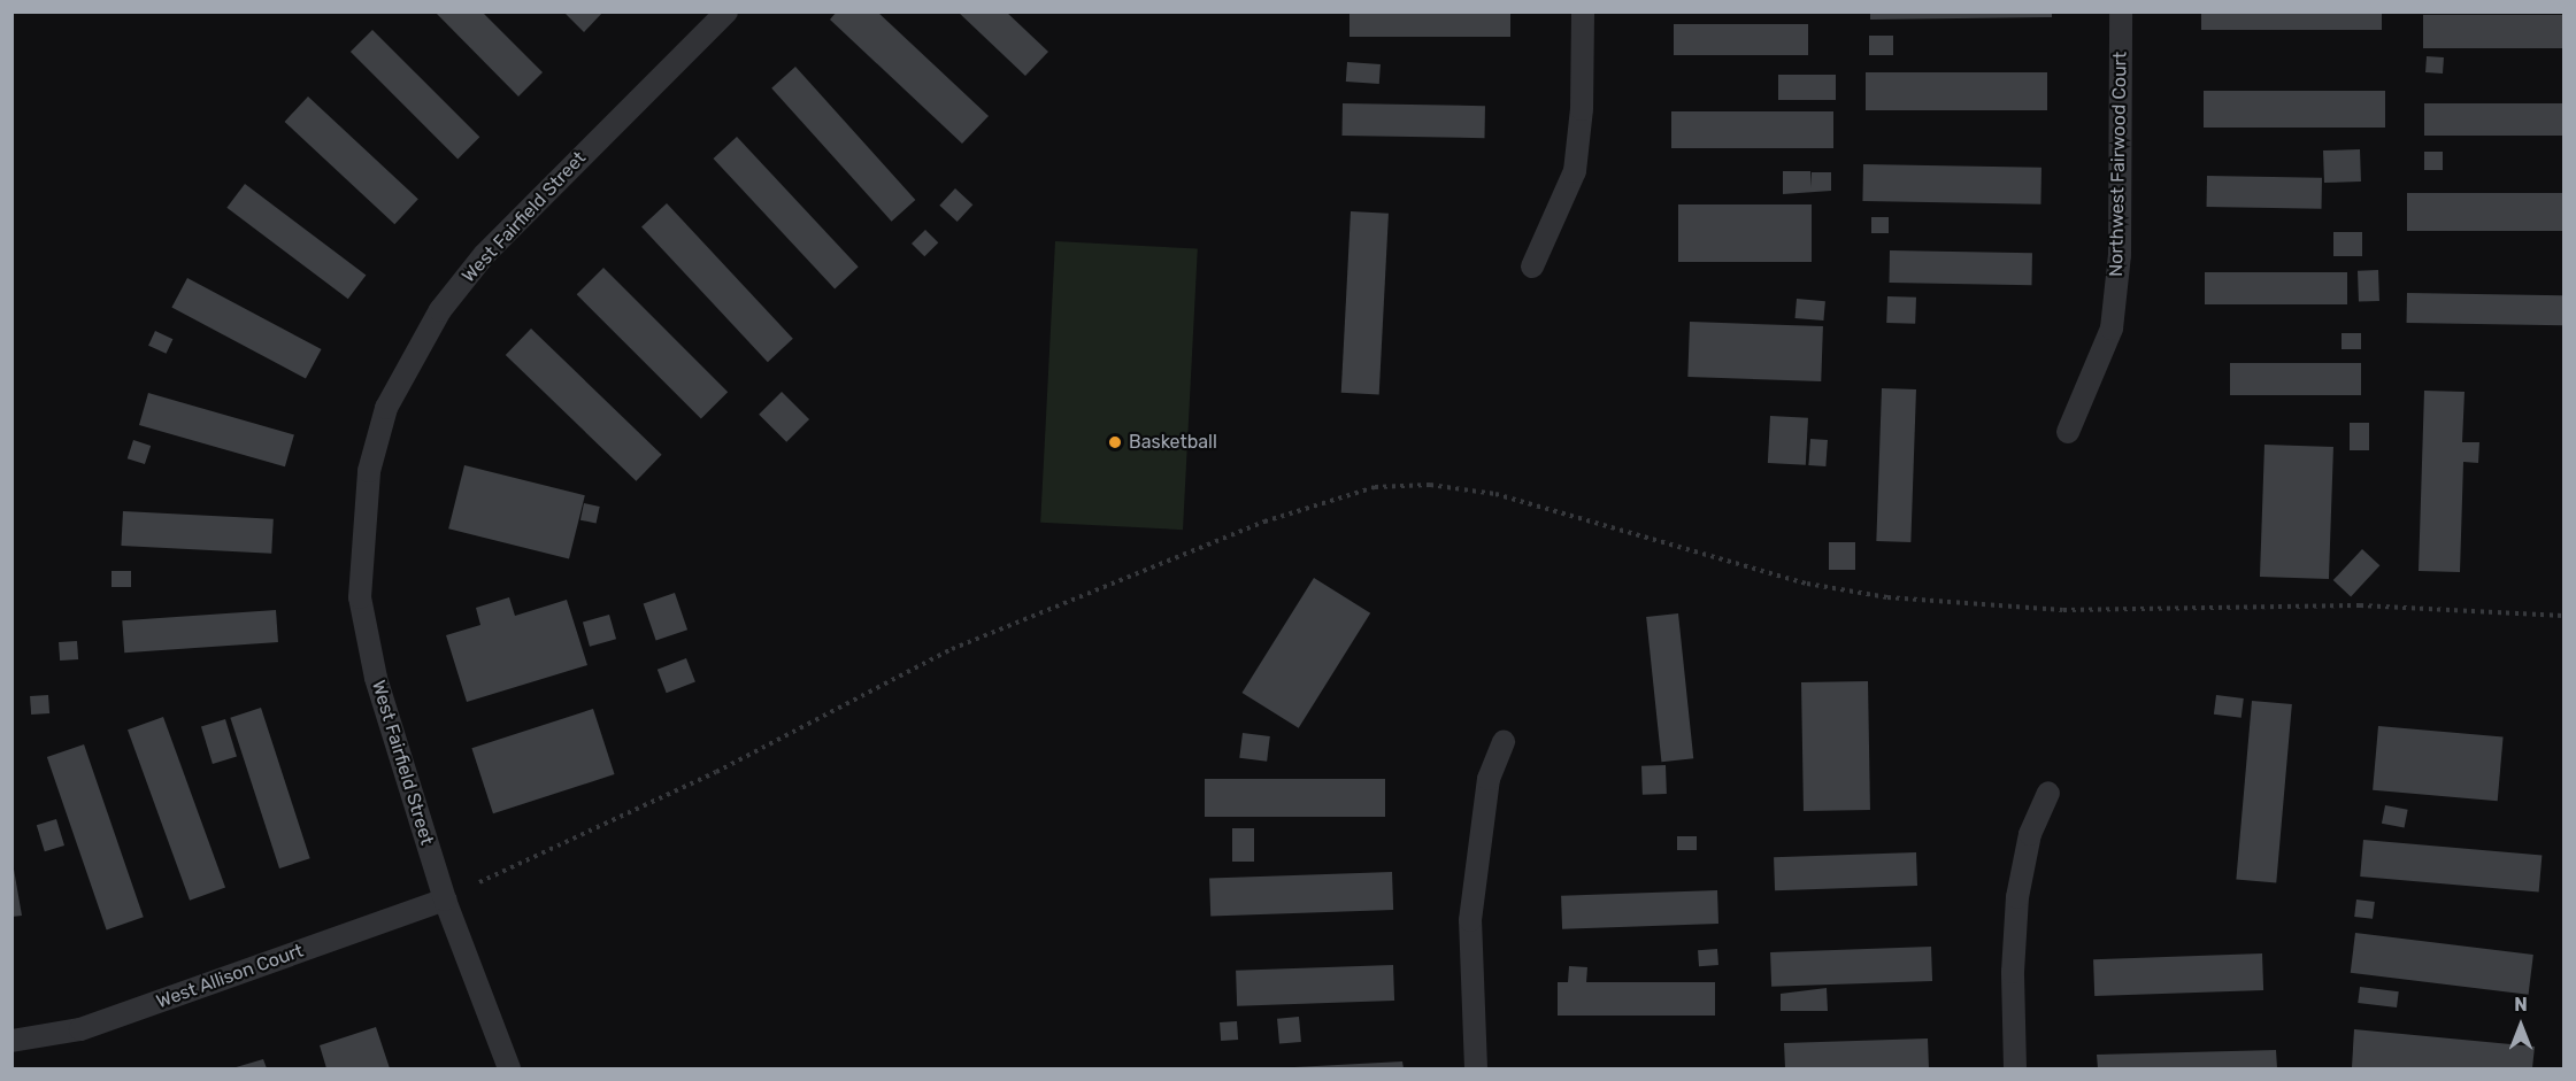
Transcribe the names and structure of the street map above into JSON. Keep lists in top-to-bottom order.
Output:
{
  "streets": {
    "lane": ["Northwest Fairwood Court", "West Fairfield Street", "West Allison Court"]
  },
  "crossings": [
    ["West Fairfield Street", "West Allison Court"]
  ],
  "places": ["Basketball"],
  "north": "top"
}
